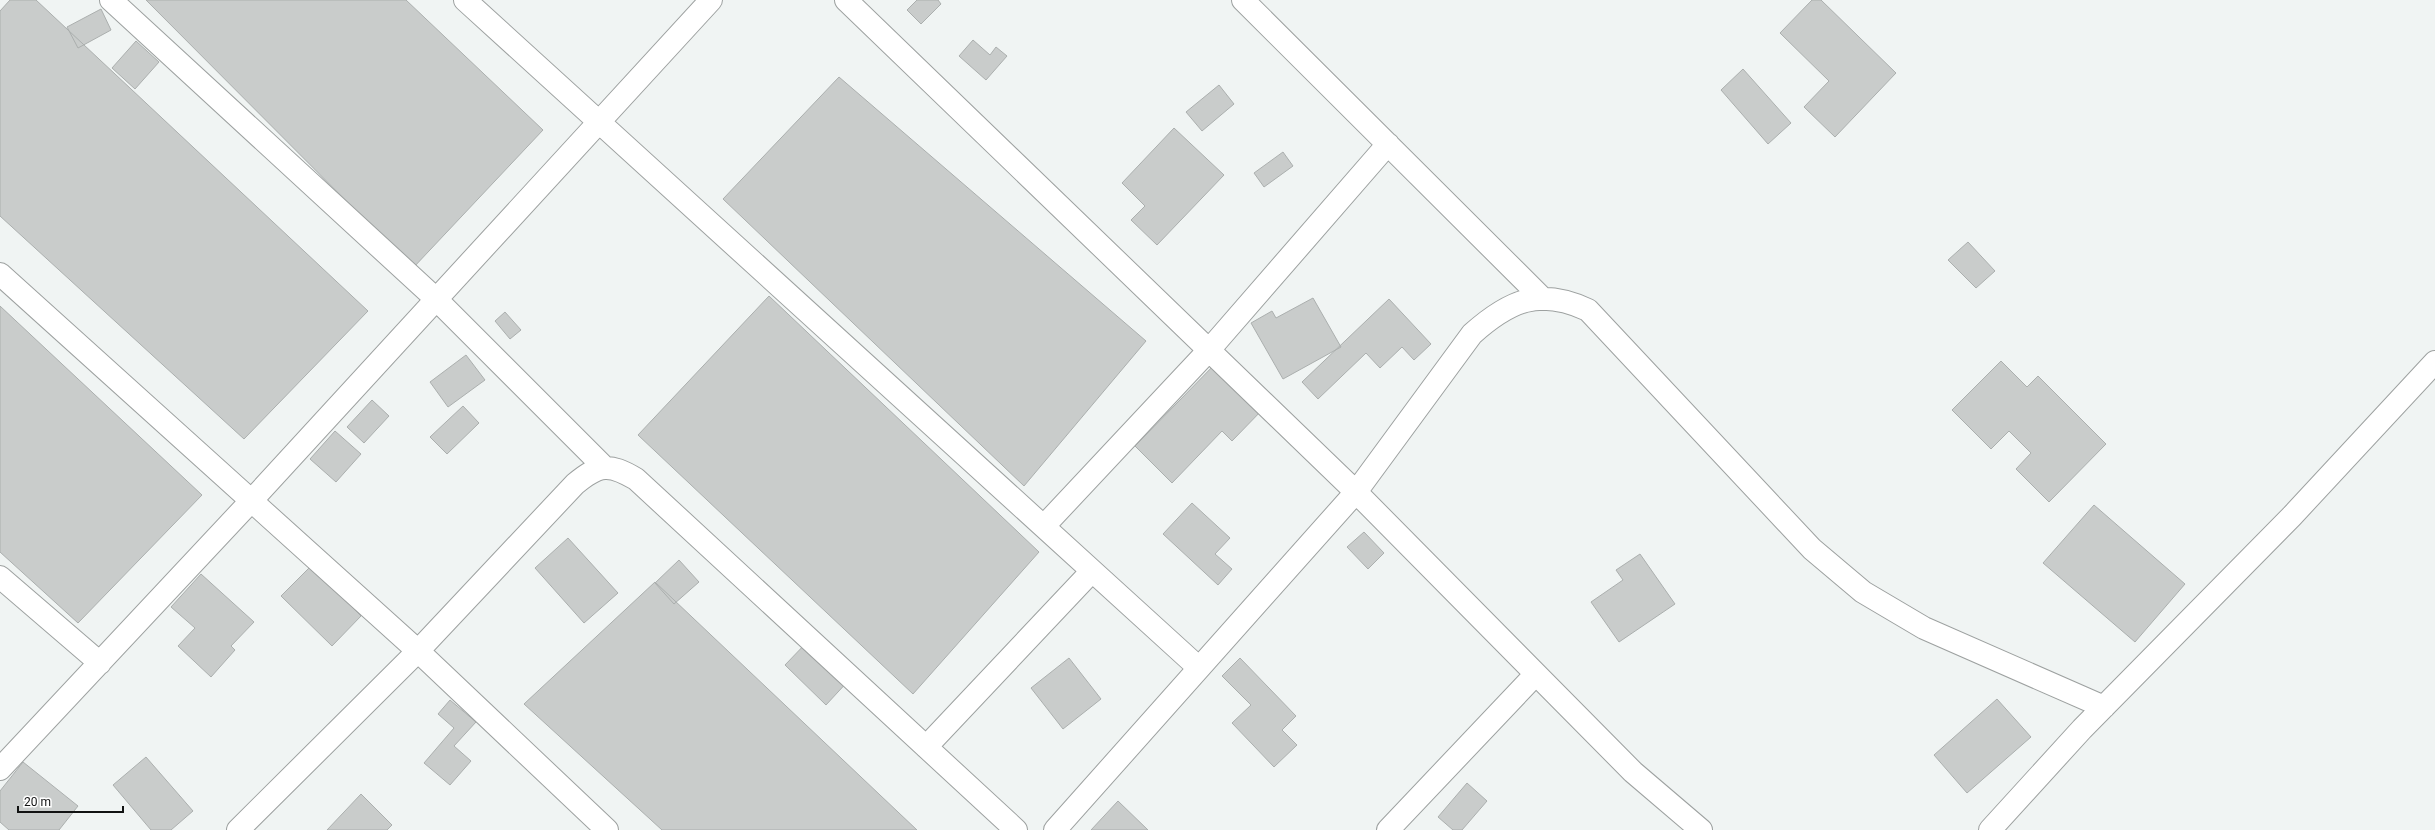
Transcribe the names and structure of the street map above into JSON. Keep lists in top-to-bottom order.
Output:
{
  "scale_bar": "20 m"
}
